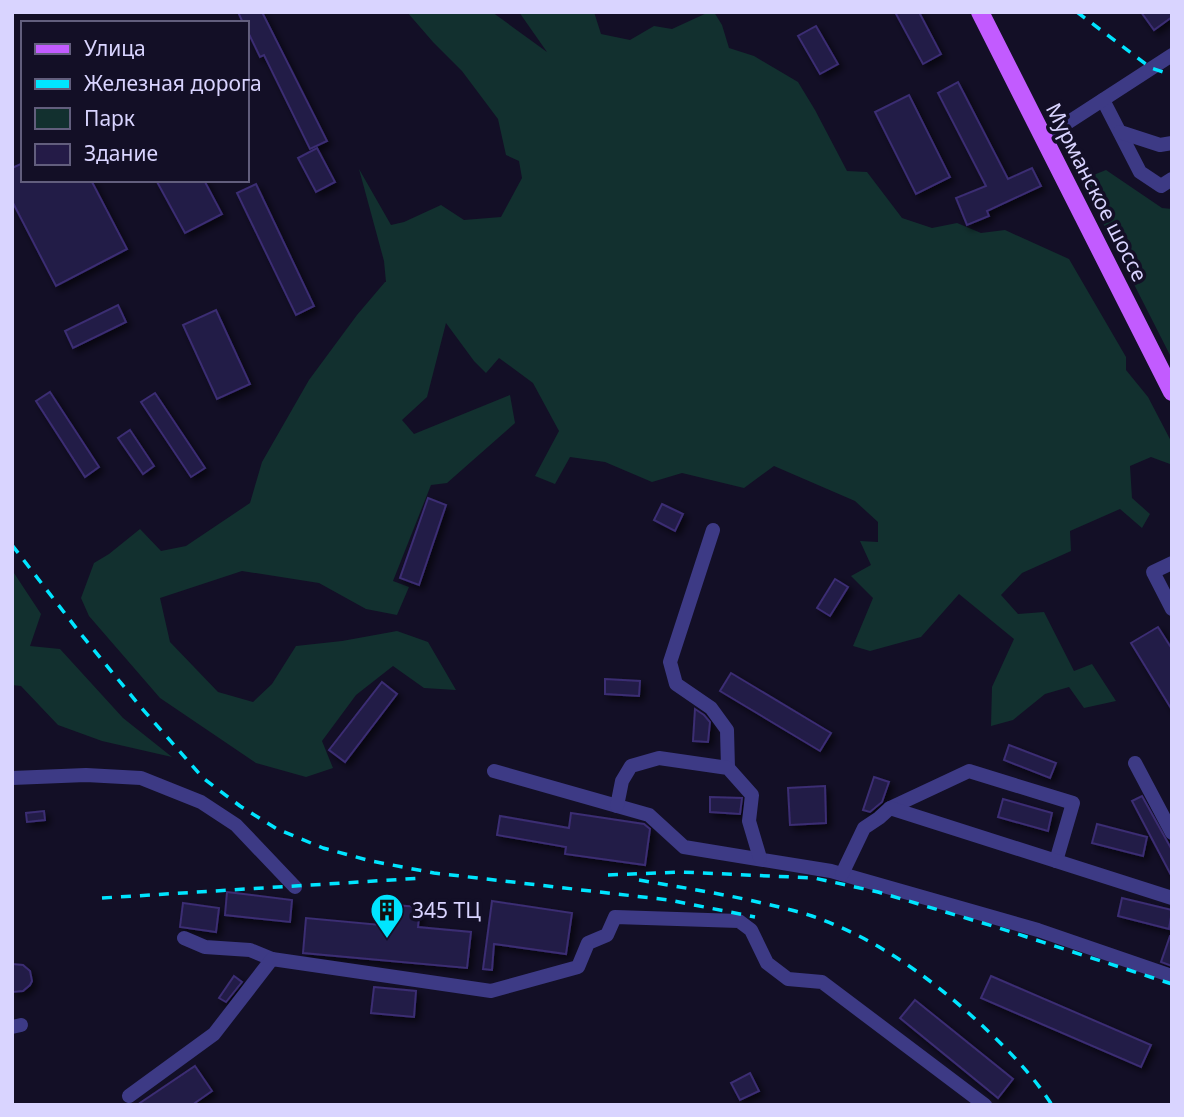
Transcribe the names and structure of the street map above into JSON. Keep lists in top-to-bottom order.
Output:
{
  "streets": {
    "main road": ["Мурманское шоссе"]
  },
  "places": {
    "building": ["345 ТЦ"]
  },
  "legend": [
    "Улица",
    "Железная дорога",
    "Парк",
    "Здание"
  ]
}
